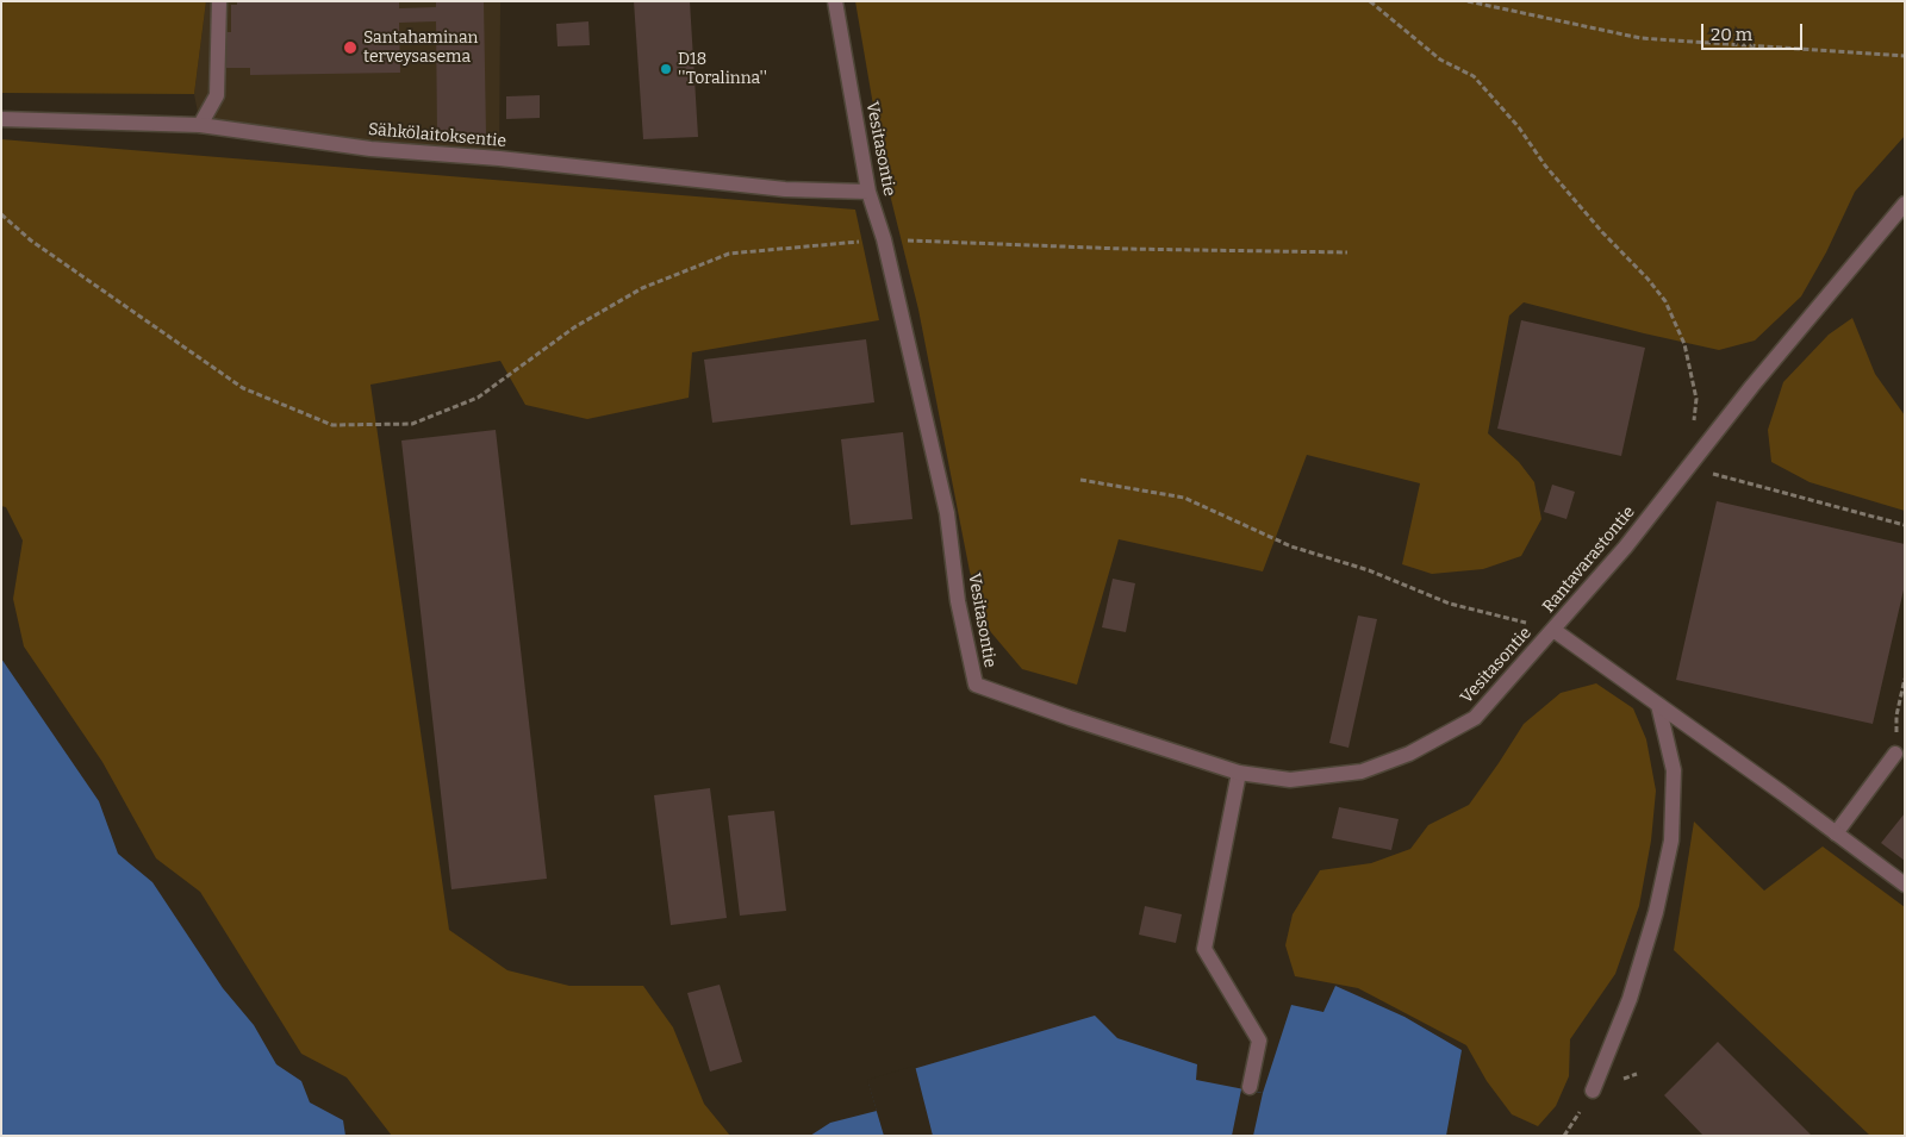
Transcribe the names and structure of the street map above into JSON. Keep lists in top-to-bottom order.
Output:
{
  "streets": {
    "street": ["Sähkölaitoksentie", "Vesitasontie", "Rantavarastontie"]
  },
  "crossings": [
    ["Sähkölaitoksentie", "Vesitasontie"],
    ["Vesitasontie", "Rantavarastontie"]
  ],
  "places": ["Santahaminan terveysasema", "D18 ''Toralinna''"],
  "scale_bar": "20 m"
}
